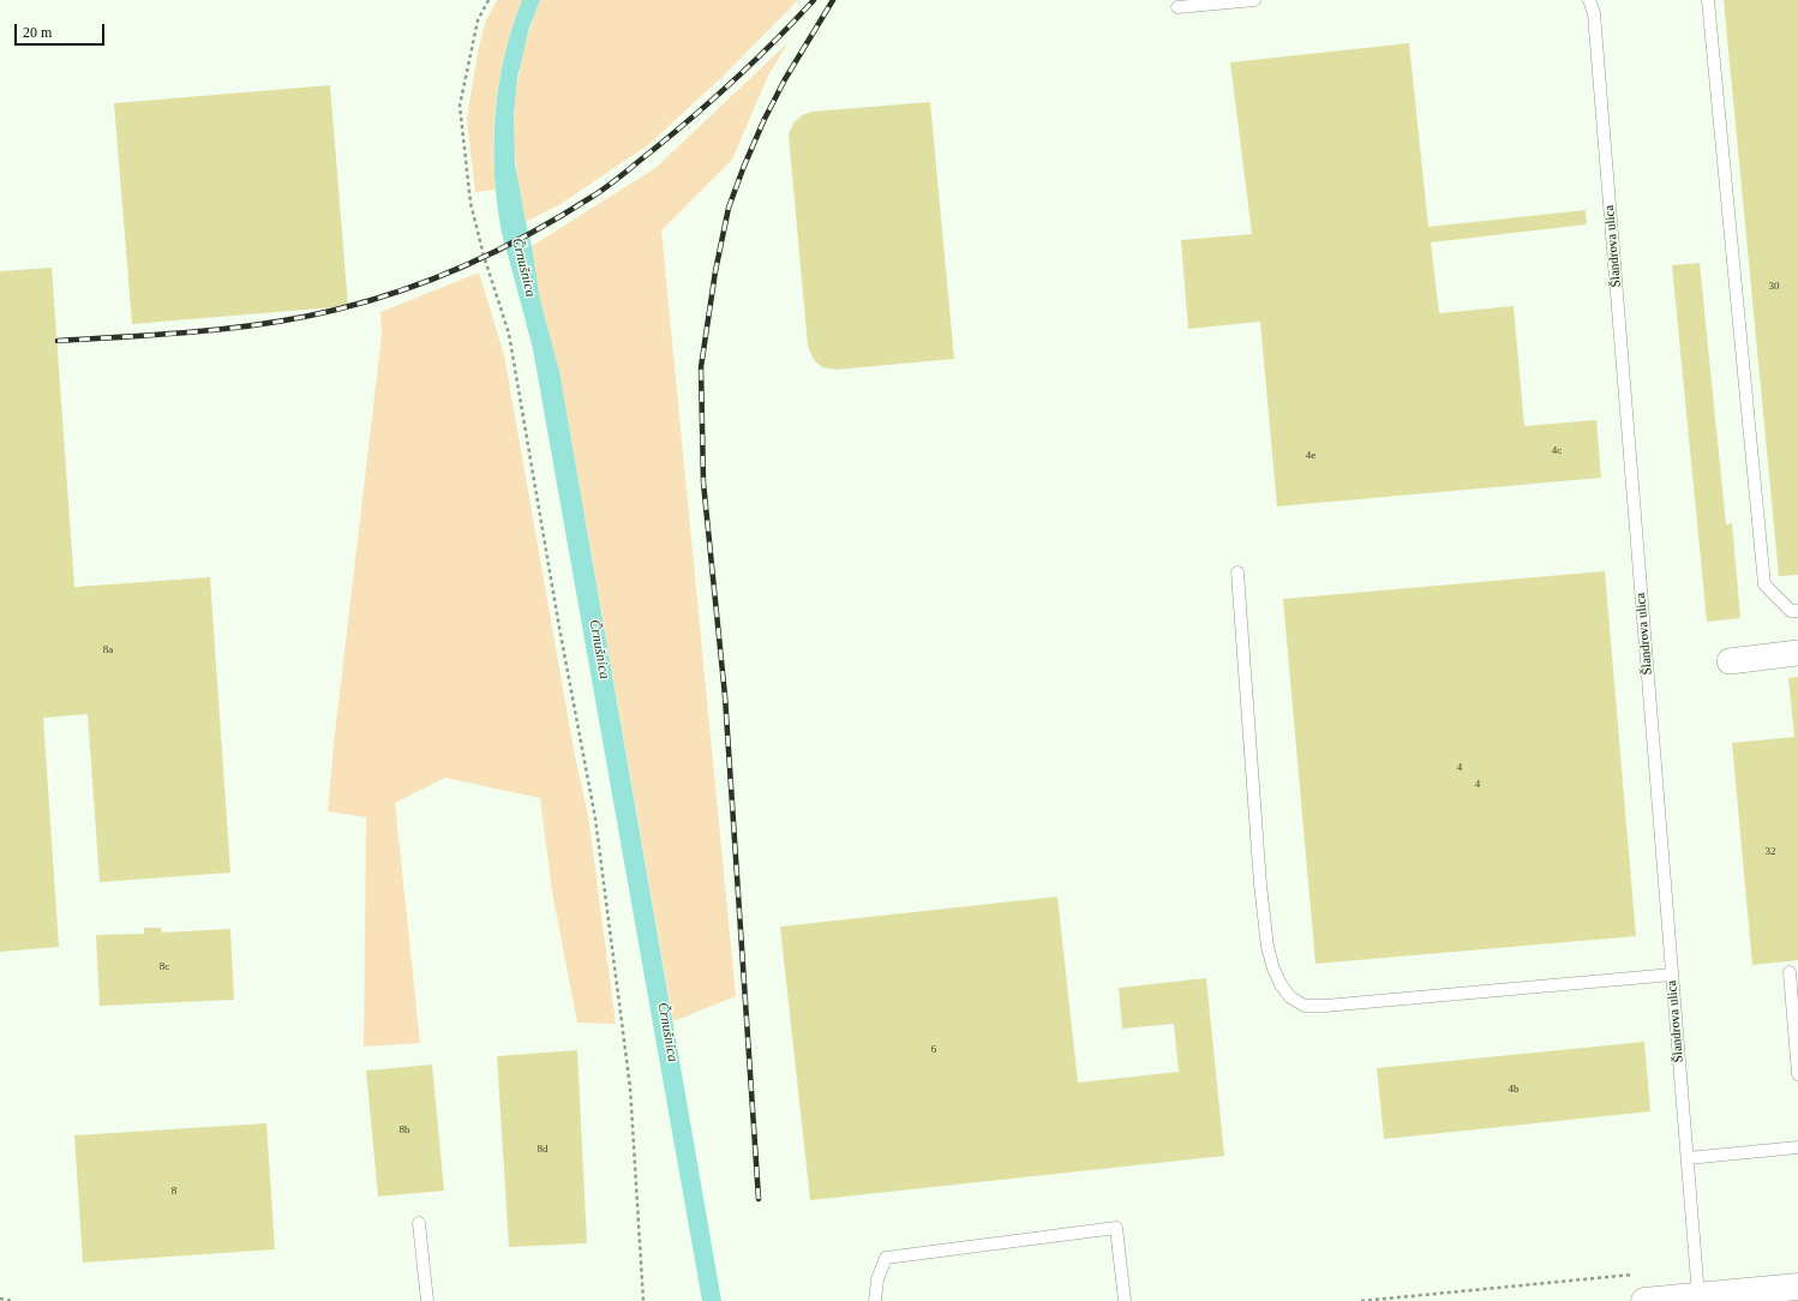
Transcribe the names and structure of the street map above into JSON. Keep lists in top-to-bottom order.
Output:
{
  "streets": {
    "lane": ["Šlandrova ulica"]
  },
  "water": ["Črnušnica"],
  "house_numbers": [
    "30",
    "4c",
    "4e",
    "8a",
    "4",
    "4",
    "32",
    "8c",
    "6",
    "4b",
    "8b",
    "8d",
    "8"
  ],
  "scale_bar": "20 m"
}
